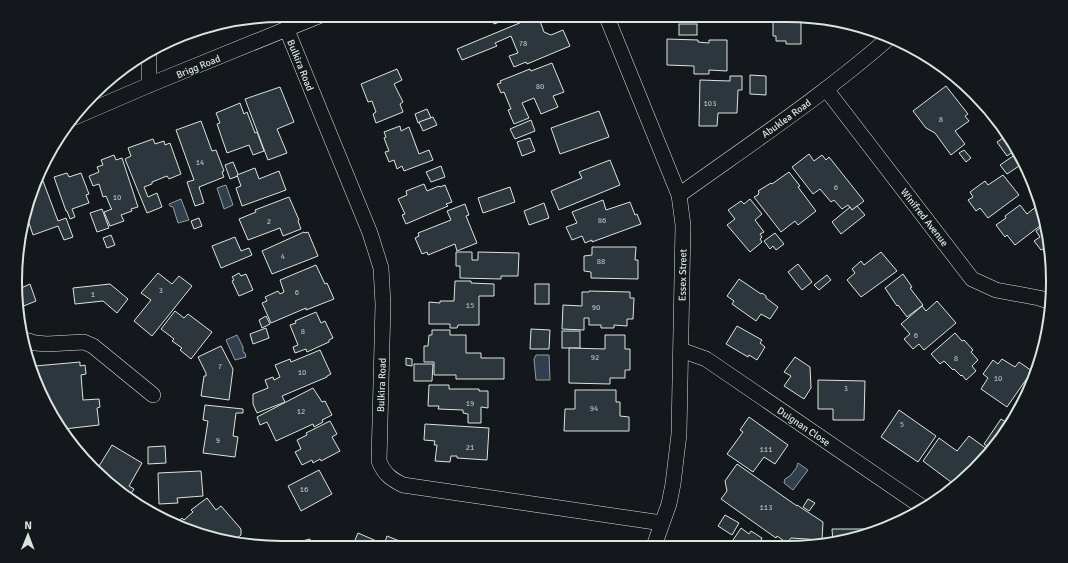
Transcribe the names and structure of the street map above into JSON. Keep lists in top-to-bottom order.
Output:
{
  "streets": {
    "street": [
      "Bulkira Road",
      "Brigg Road",
      "Abuklea Road",
      "Winifred Avenue",
      "Essex Street",
      "Duignan Close"
    ]
  },
  "crossings": [
    ["Bulkira Road", "Brigg Road"],
    ["Bulkira Road", "Essex Street"],
    ["Abuklea Road", "Winifred Avenue"],
    ["Abuklea Road", "Essex Street"],
    ["Essex Street", "Duignan Close"]
  ],
  "house_numbers": [
    "78",
    "80",
    "103",
    "8",
    "14",
    "6",
    "10",
    "86",
    "2",
    "4",
    "88",
    "3",
    "6",
    "1",
    "15",
    "90",
    "8",
    "6",
    "92",
    "8",
    "7",
    "10",
    "10",
    "3",
    "19",
    "94",
    "12",
    "5",
    "9",
    "21",
    "111",
    "16",
    "113"
  ],
  "north": "top"
}
